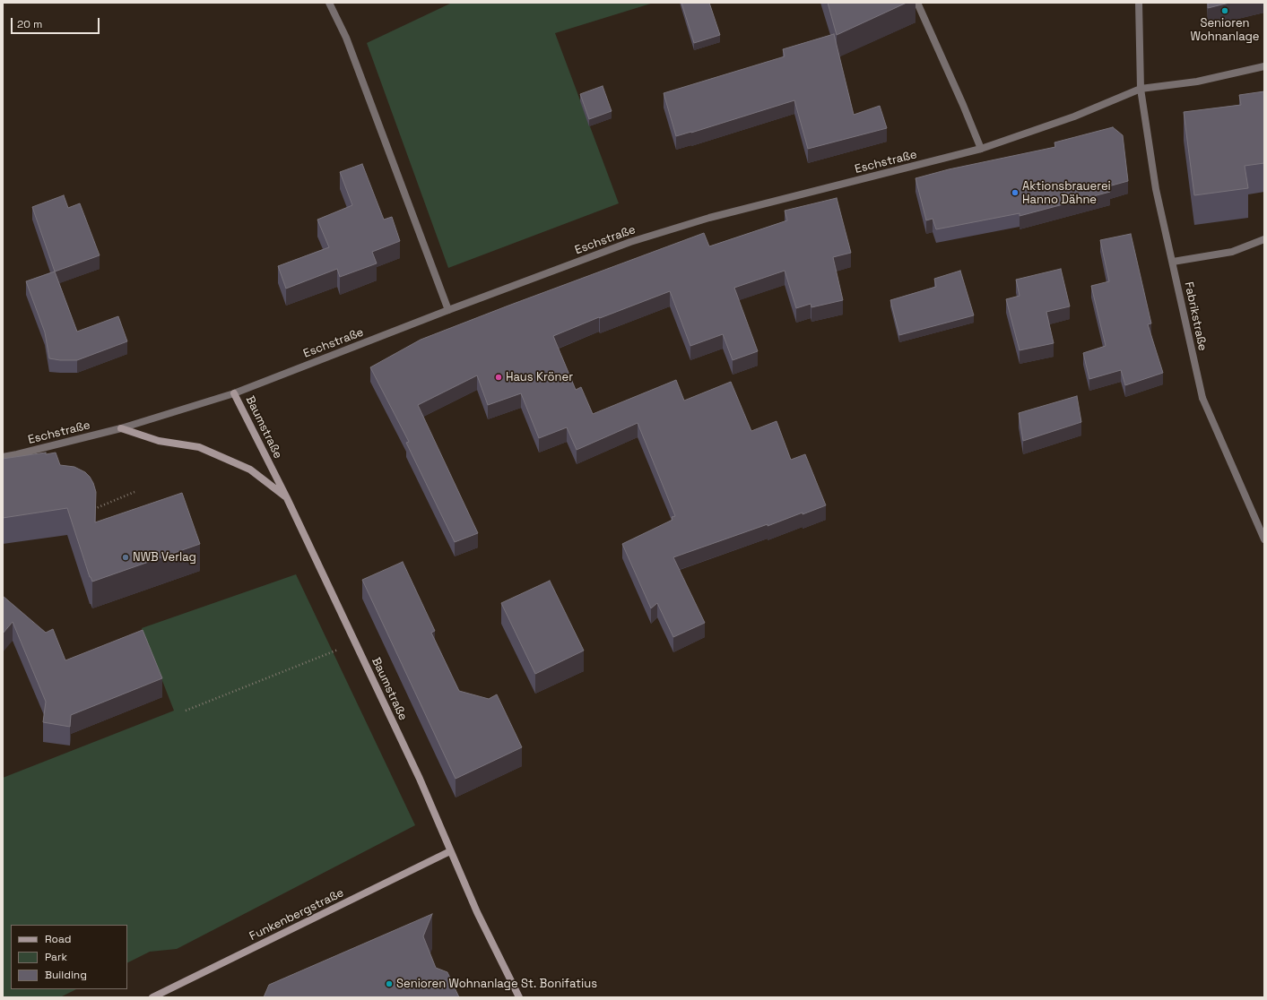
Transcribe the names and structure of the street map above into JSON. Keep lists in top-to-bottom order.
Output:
{
  "streets": {
    "street": [
      "Eschstraße",
      "Fabrikstraße",
      "Baumstraße",
      "Funkenbergstraße"
    ]
  },
  "crossings": [
    ["Eschstraße", "Fabrikstraße"],
    ["Eschstraße", "Baumstraße"],
    ["Baumstraße", "Funkenbergstraße"]
  ],
  "places": [
    "Senioren Wohnanlage",
    "Aktionsbrauerei Hanno Dähne",
    "Haus Kröner",
    "NWB Verlag",
    "Senioren Wohnanlage St. Bonifatius"
  ],
  "legend": ["Road", "Park", "Building"],
  "scale_bar": "20 m"
}
